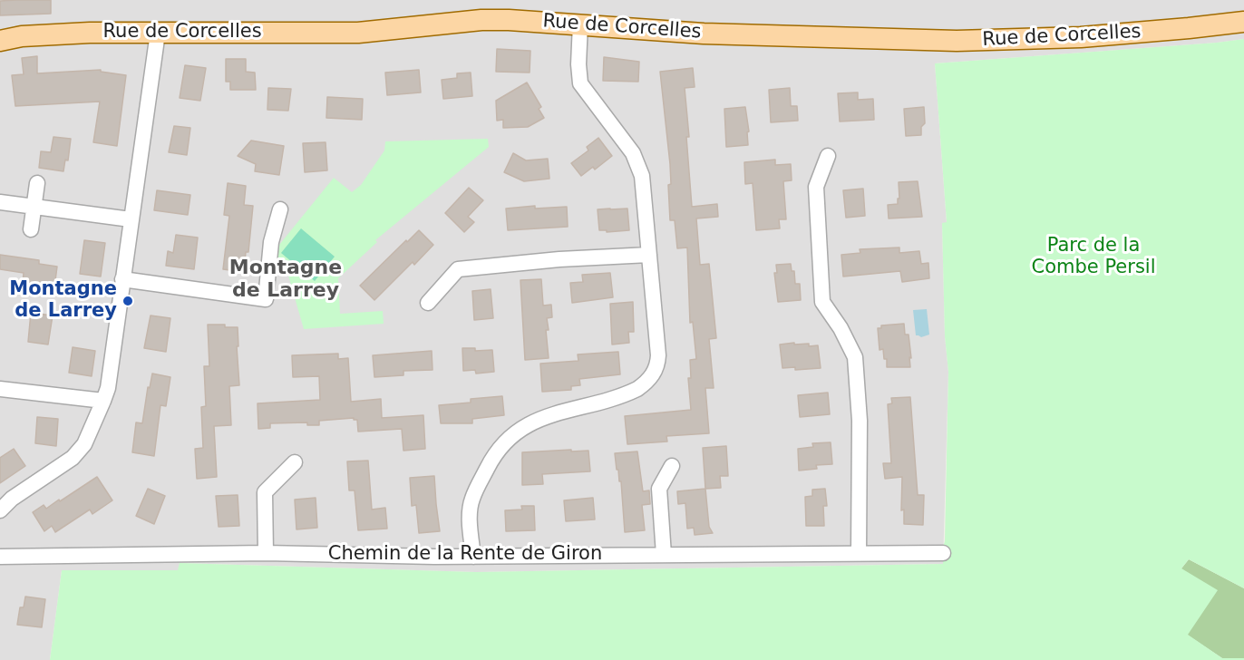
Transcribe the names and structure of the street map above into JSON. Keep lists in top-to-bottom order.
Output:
{
  "streets": {
    "main road": ["Rue de Corcelles"],
    "street": ["Chemin de la Rente de Giron"]
  },
  "districts": ["Montagne de Larrey"],
  "parks": ["Parc de la Combe Persil"],
  "places": ["Montagne de Larrey"]
}
